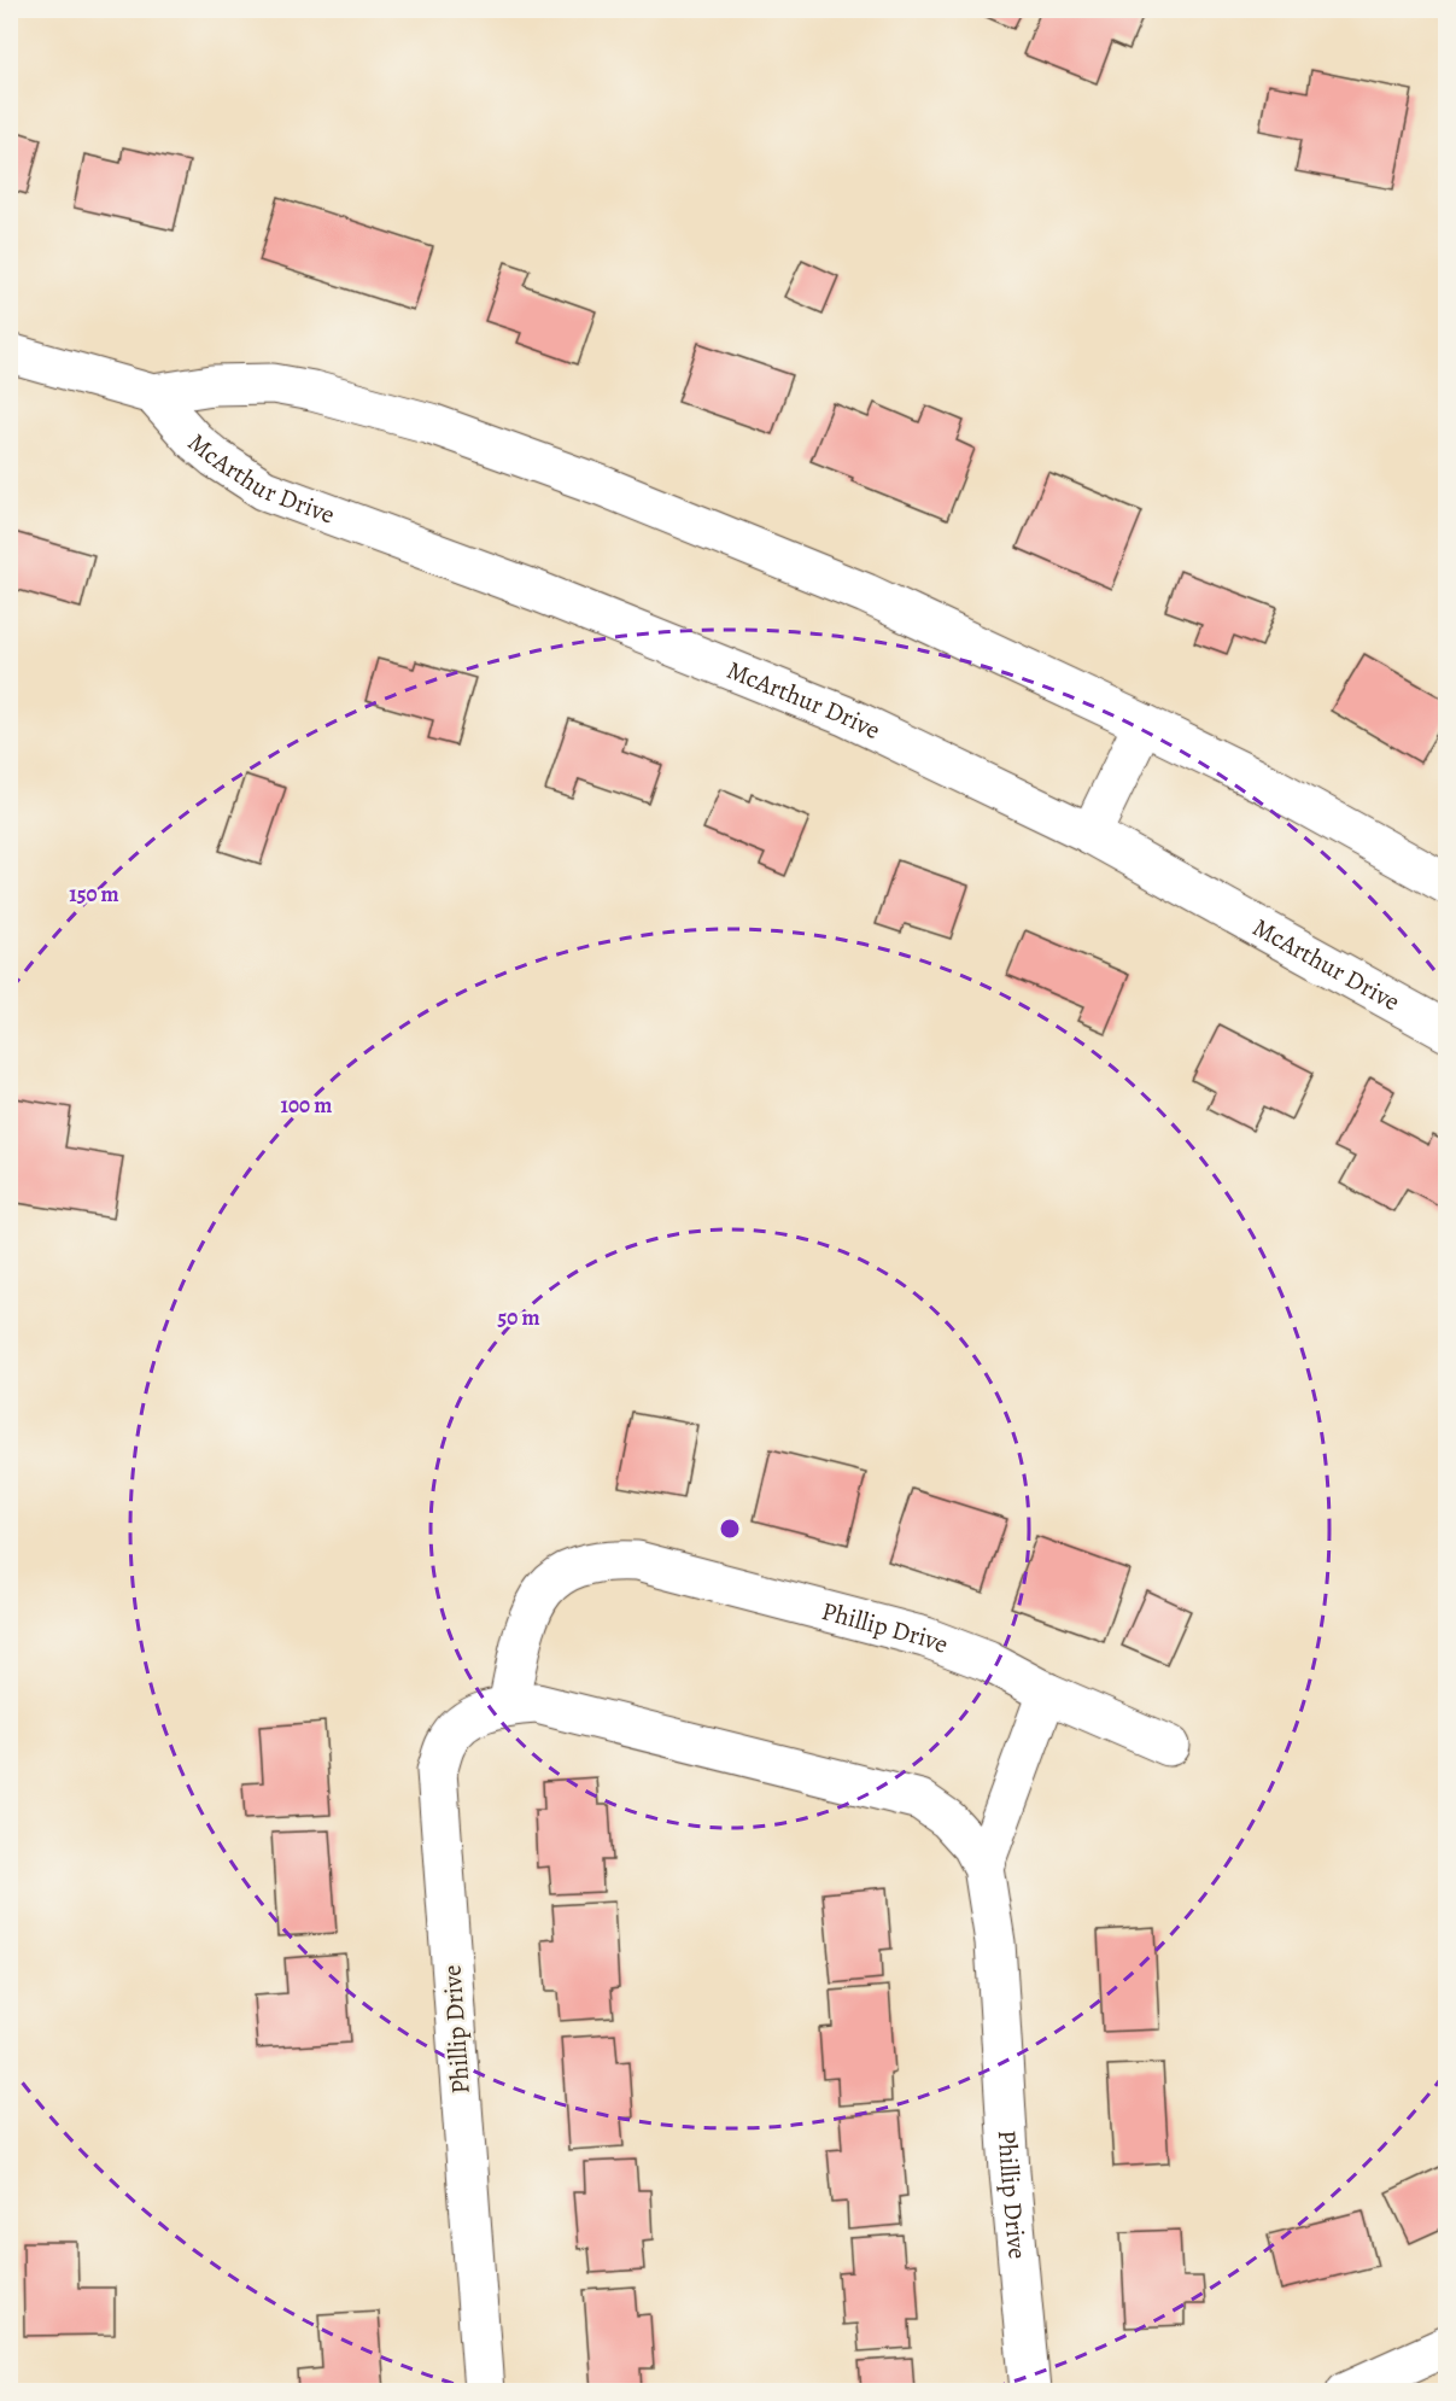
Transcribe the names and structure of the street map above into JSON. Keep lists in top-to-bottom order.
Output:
{
  "streets": {
    "street": ["McArthur Drive", "Phillip Drive"]
  },
  "rings": ["150 m", "100 m", "50 m"]
}
